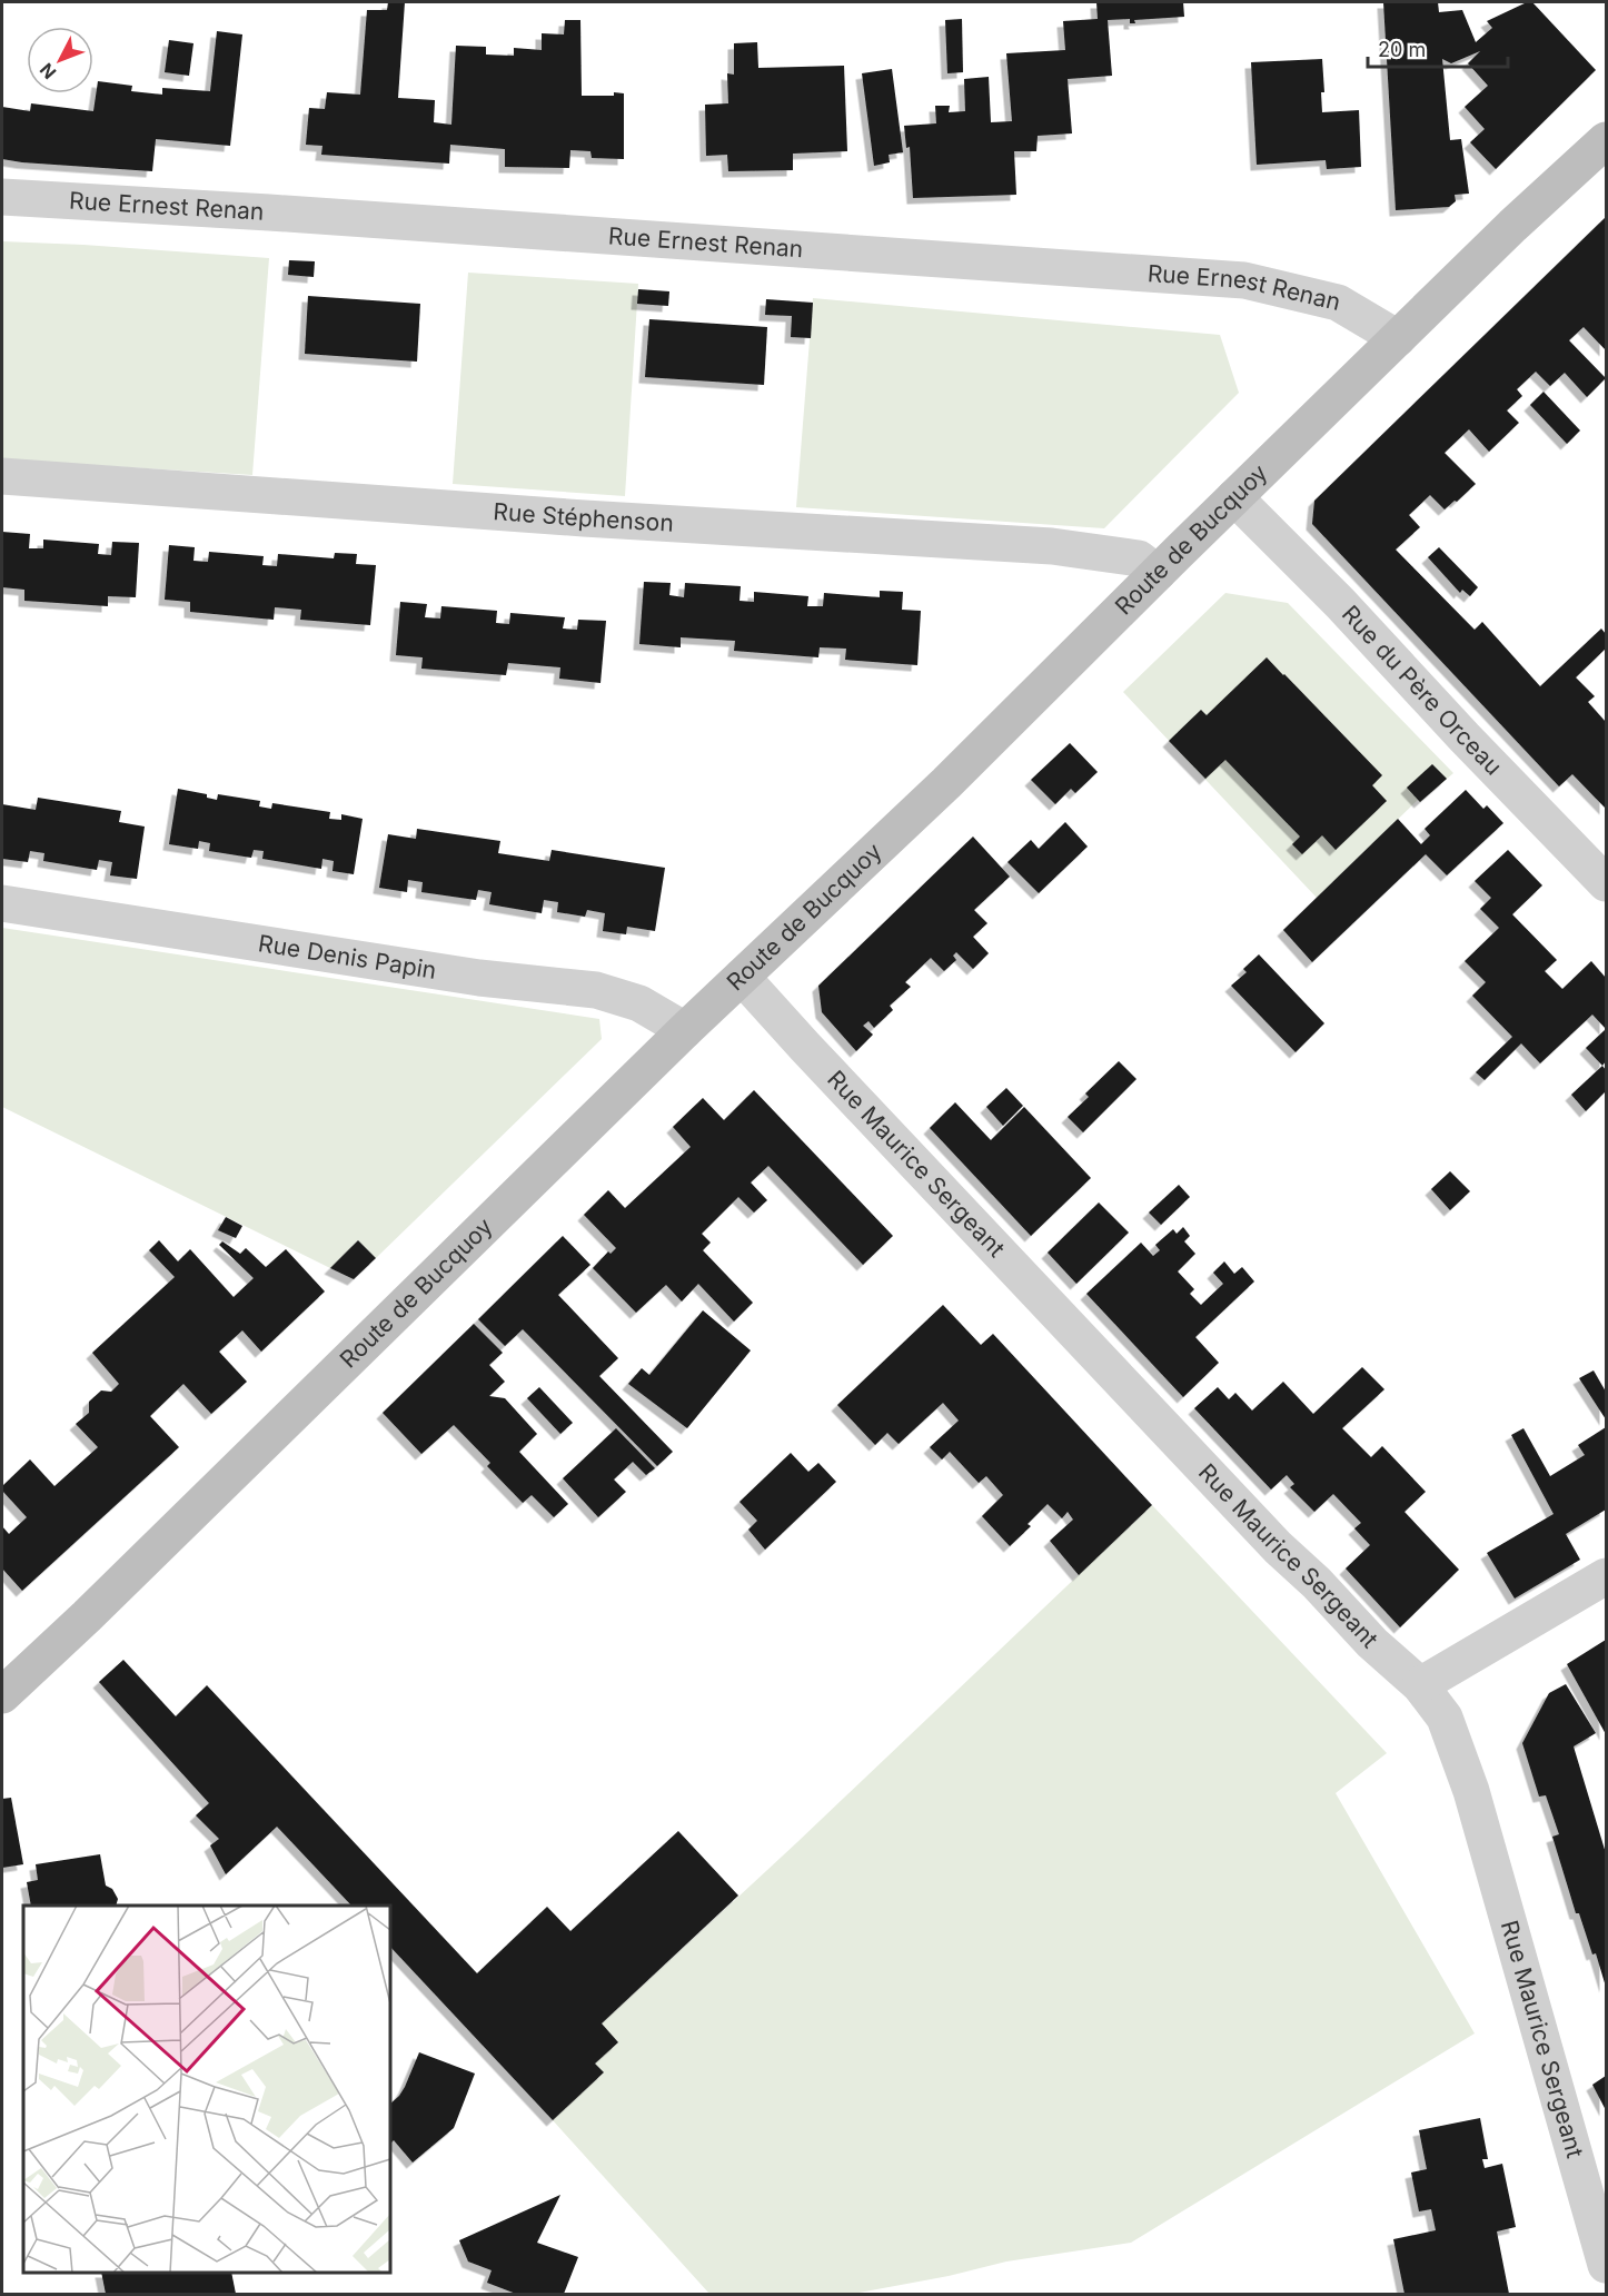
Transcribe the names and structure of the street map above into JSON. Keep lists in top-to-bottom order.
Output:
{
  "streets": {
    "main road": ["Route de Bucquoy"],
    "street": [
      "Rue Ernest Renan",
      "Rue Stéphenson",
      "Rue du Père Orceau",
      "Rue Denis Papin",
      "Rue Maurice Sergeant"
    ]
  },
  "crossings": [
    ["Rue Ernest Renan", "Route de Bucquoy"],
    ["Rue Stéphenson", "Route de Bucquoy"],
    ["Route de Bucquoy", "Rue du Père Orceau"],
    ["Route de Bucquoy", "Rue Denis Papin"],
    ["Route de Bucquoy", "Rue Maurice Sergeant"]
  ],
  "scale_bar": "20 m",
  "north": "bottom left"
}
